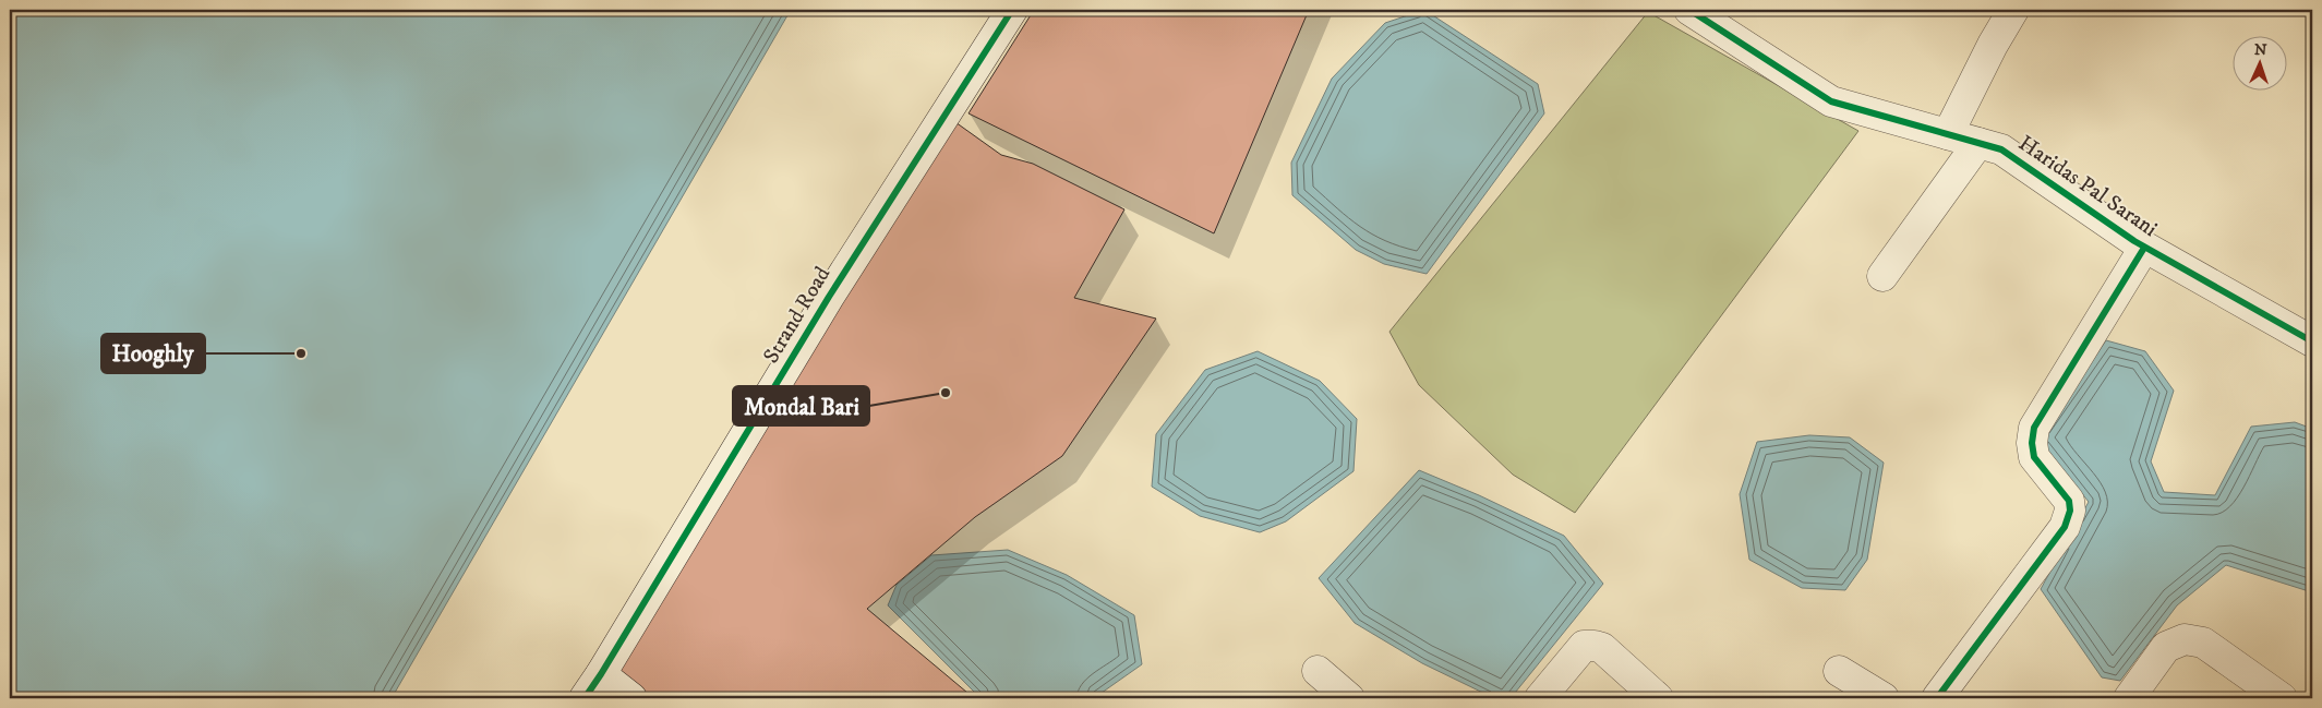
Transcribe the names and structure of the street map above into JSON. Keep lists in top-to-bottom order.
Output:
{
  "streets": {
    "street": ["Haridas Pal Sarani", "Strand Road"]
  },
  "places": ["Hooghly", "Mondal Bari"],
  "north": "top"
}
